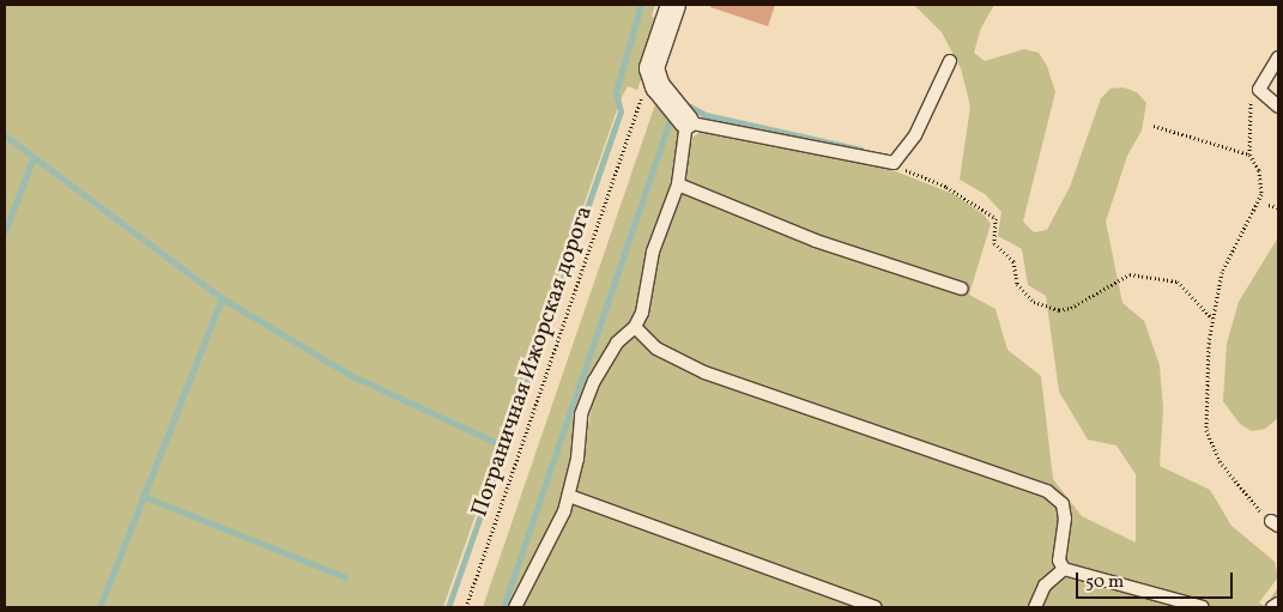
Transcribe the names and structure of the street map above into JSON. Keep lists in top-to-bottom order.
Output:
{
  "streets": {
    "path": ["Пограничная Ижорская дорога"]
  },
  "scale_bar": "50 m"
}
